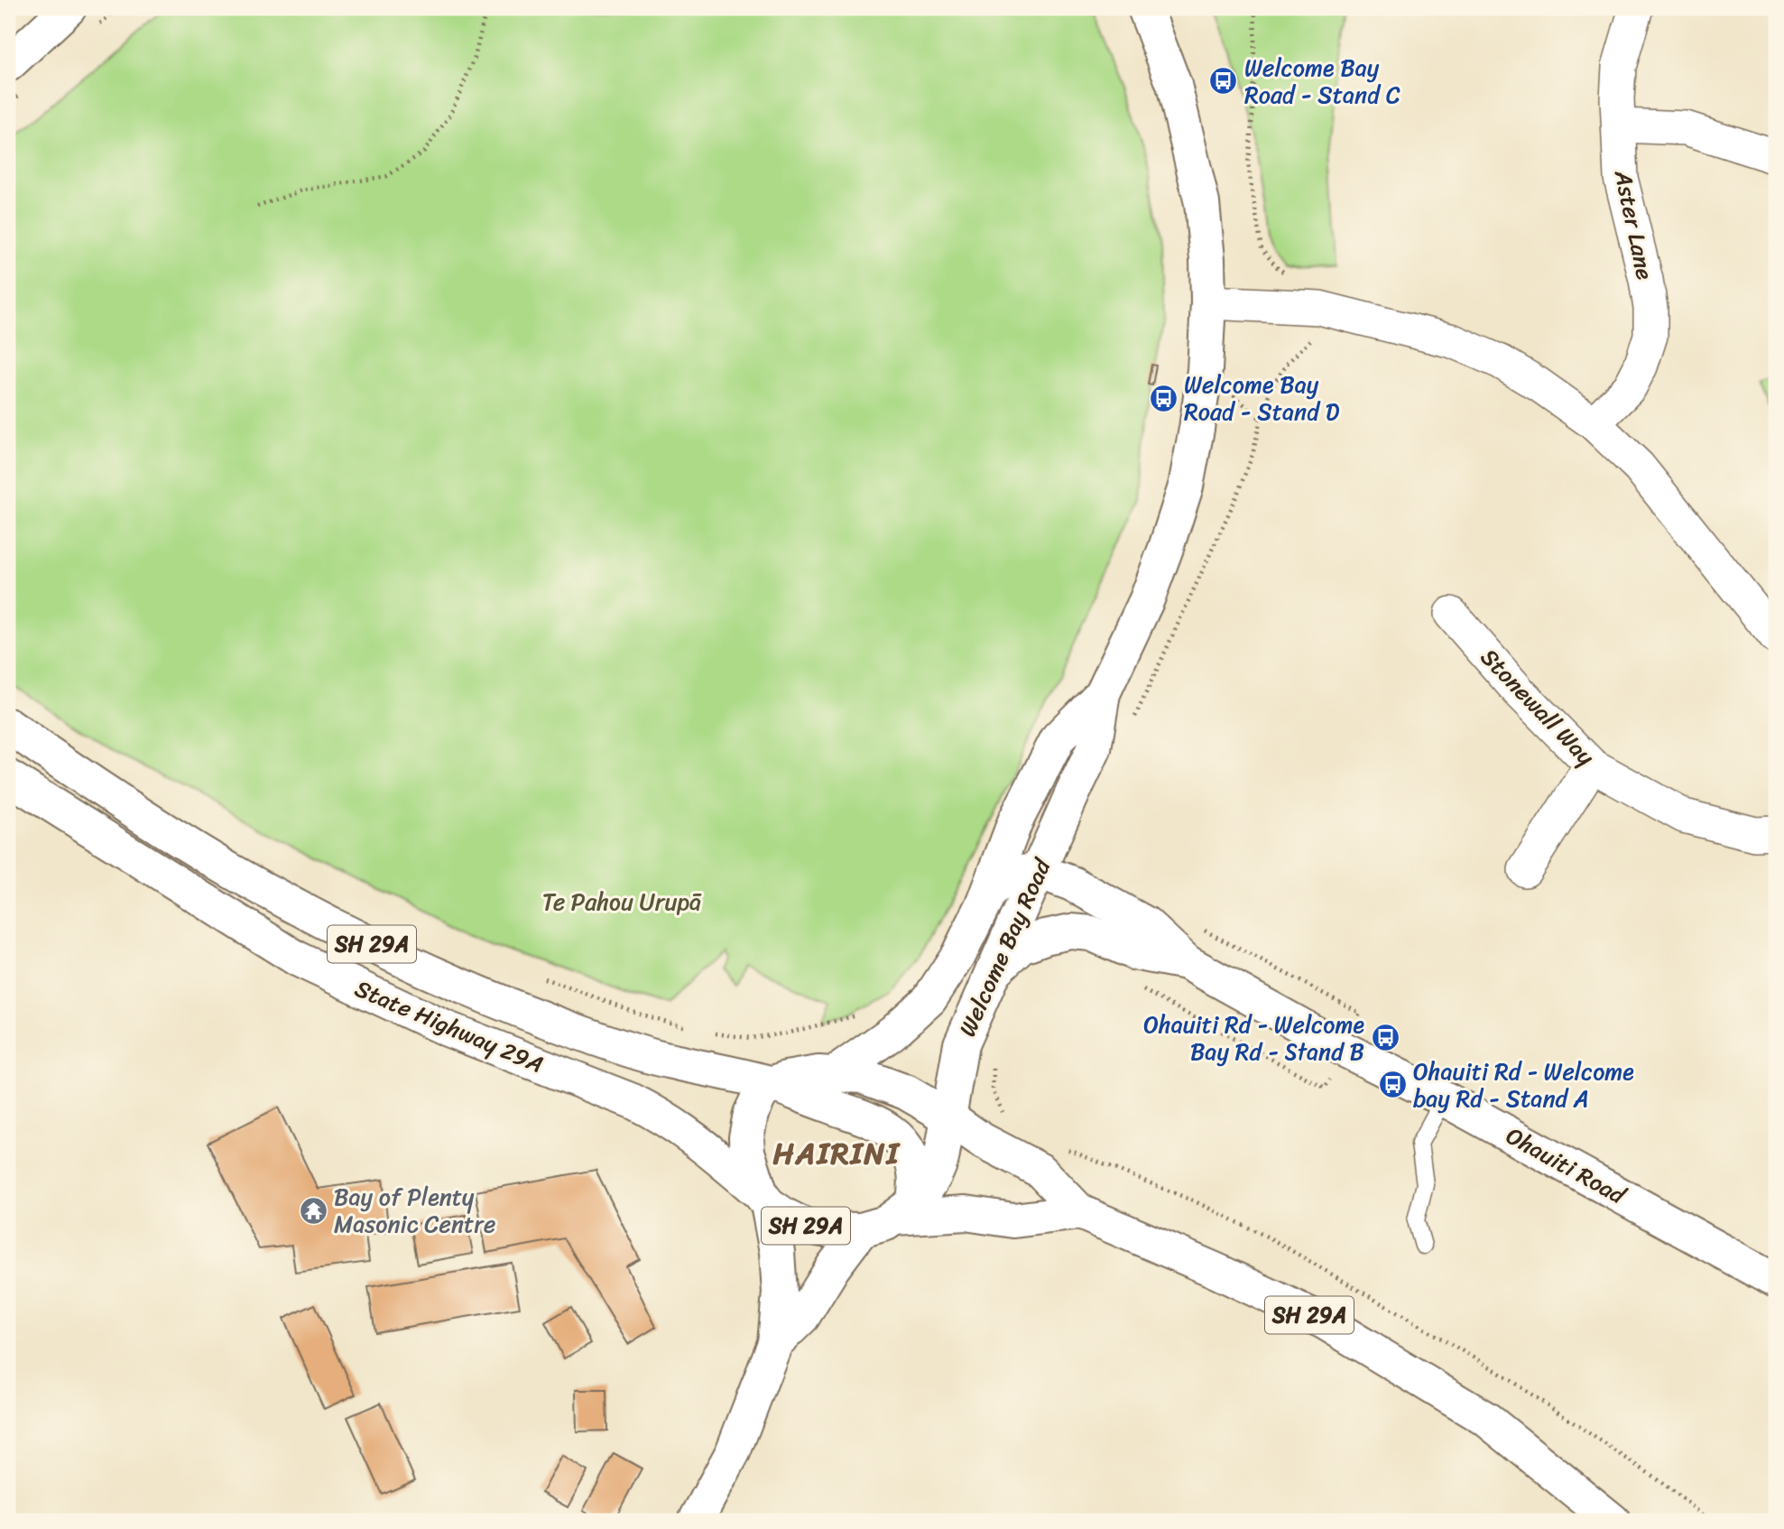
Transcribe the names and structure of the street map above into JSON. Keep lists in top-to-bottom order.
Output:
{
  "streets": {
    "main road": [
      "SH 29A",
      "Welcome Bay Road",
      "State Highway 29A",
      "Ohauiti Road"
    ],
    "street": ["Aster Lane", "Stonewall Way"]
  },
  "crossings": [
    ["SH 29A", "Welcome Bay Road"],
    ["SH 29A", "State Highway 29A"],
    ["Welcome Bay Road", "State Highway 29A"],
    ["Welcome Bay Road", "Ohauiti Road"]
  ],
  "districts": ["HAIRINI"],
  "parks": ["Te Pahou Urupā"],
  "places": {
    "bus stop": [
      "Welcome Bay Road - Stand C",
      "Welcome Bay Road - Stand D",
      "Ohauiti Rd - Welcome Bay Rd - Stand B",
      "Ohauiti Rd - Welcome bay Rd - Stand A"
    ],
    "temple": ["Bay of Plenty Masonic Centre"]
  }
}
